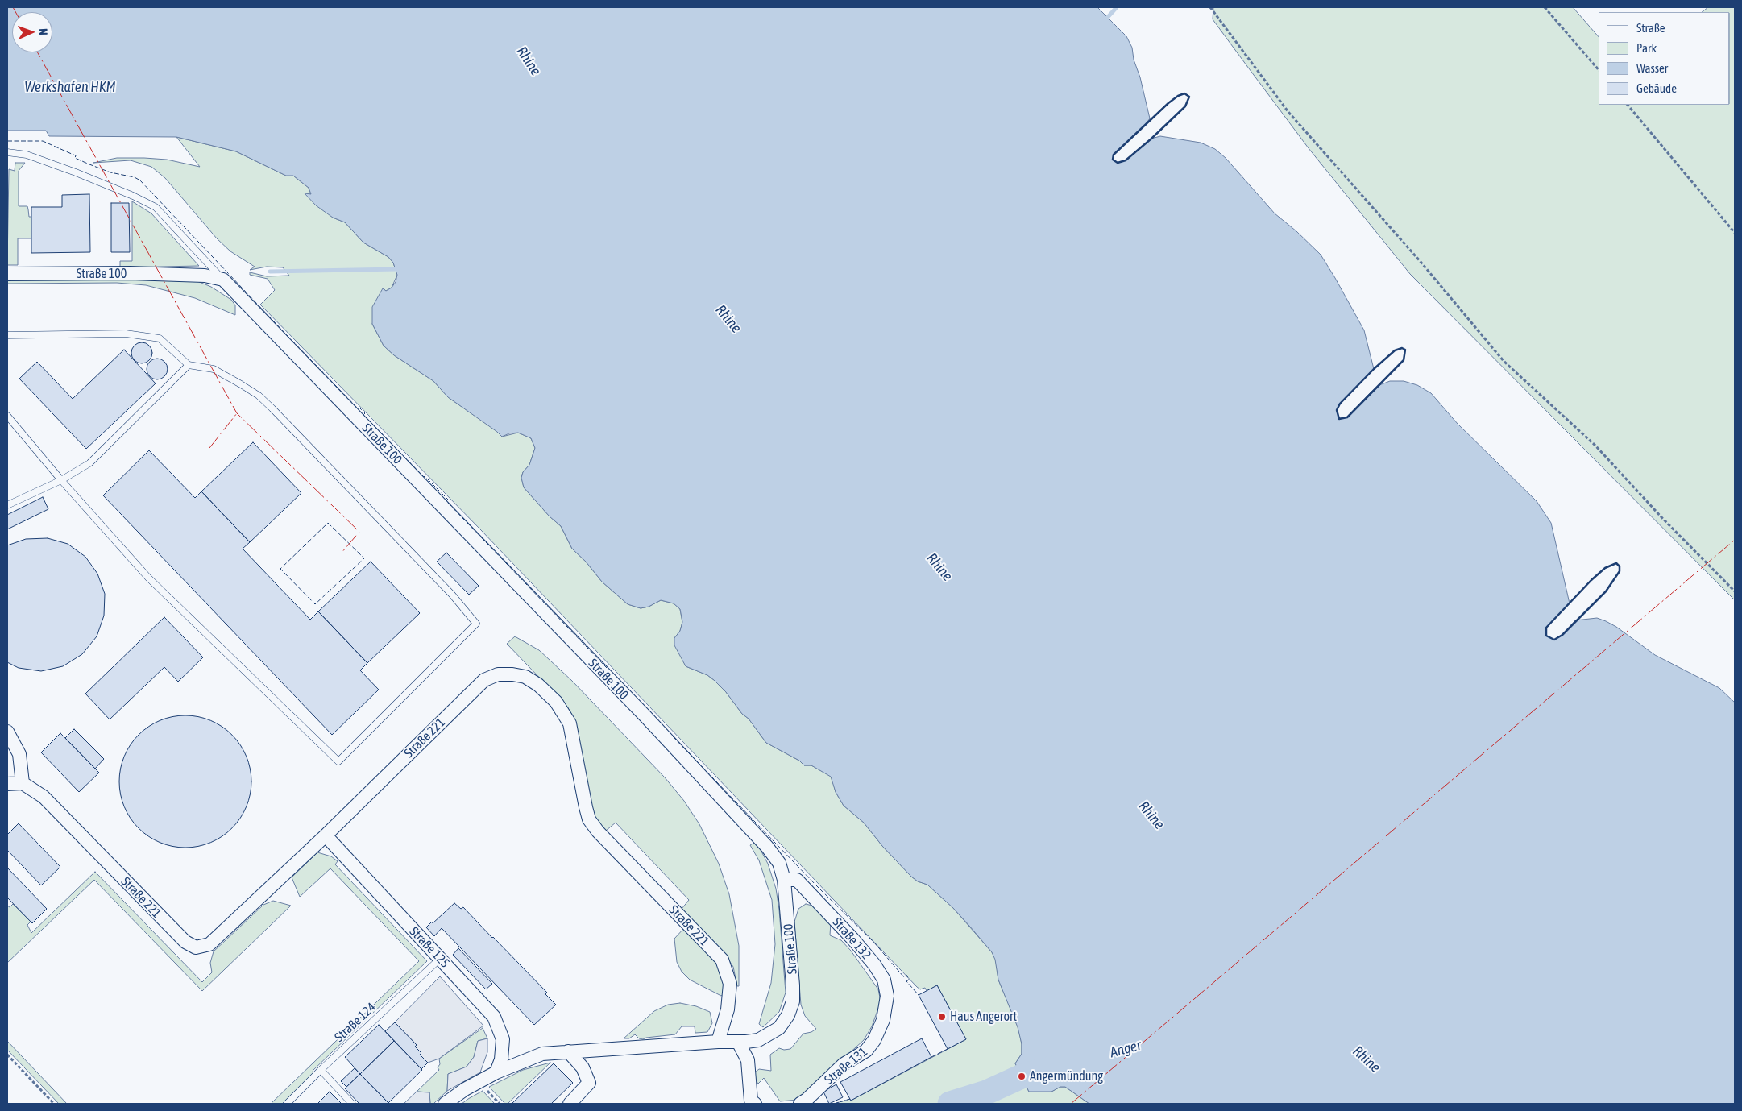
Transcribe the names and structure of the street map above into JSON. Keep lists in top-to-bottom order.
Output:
{
  "streets": {
    "street": [
      "Straße 100",
      "Straße 221",
      "Straße 132",
      "Straße 125",
      "Straße 131"
    ],
    "lane": ["Straße 124"]
  },
  "crossings": [
    ["Straße 100", "Straße 221"],
    ["Straße 100", "Straße 132"],
    ["Straße 100", "Straße 125"],
    ["Straße 221", "Straße 125"],
    ["Straße 132", "Straße 131"],
    ["Straße 125", "Straße 124"]
  ],
  "water": ["Rhine", "Werkshafen HKM", "Anger"],
  "places": ["Haus Angerort", "Angermündung"],
  "legend": [
    "Straße",
    "Park",
    "Wasser",
    "Gebäude"
  ],
  "north": "right"
}
